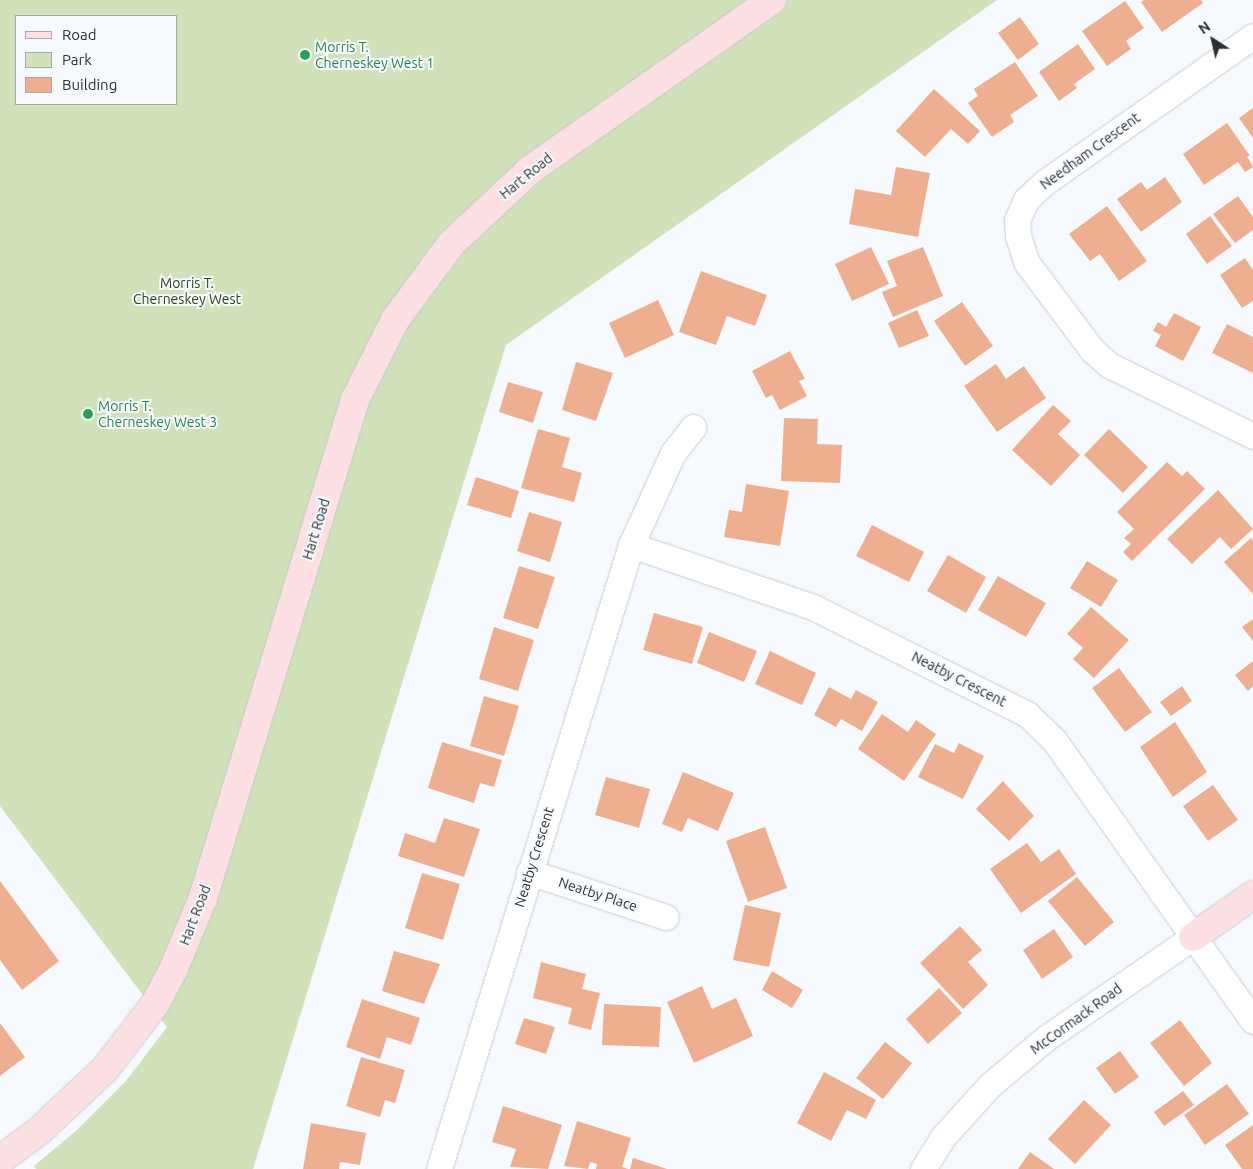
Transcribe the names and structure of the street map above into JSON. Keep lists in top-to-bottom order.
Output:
{
  "streets": {
    "street": [
      "Needham Crescent",
      "Hart Road",
      "Neatby Crescent",
      "Neatby Place",
      "McCormack Road"
    ]
  },
  "crossings": [
    ["Neatby Crescent", "Neatby Place"],
    ["Neatby Crescent", "McCormack Road"]
  ],
  "parks": ["Morris T. Cherneskey West"],
  "places": ["Morris T. Cherneskey West 1", "Morris T. Cherneskey West 3"],
  "legend": ["Road", "Park", "Building"],
  "north": "top left"
}
